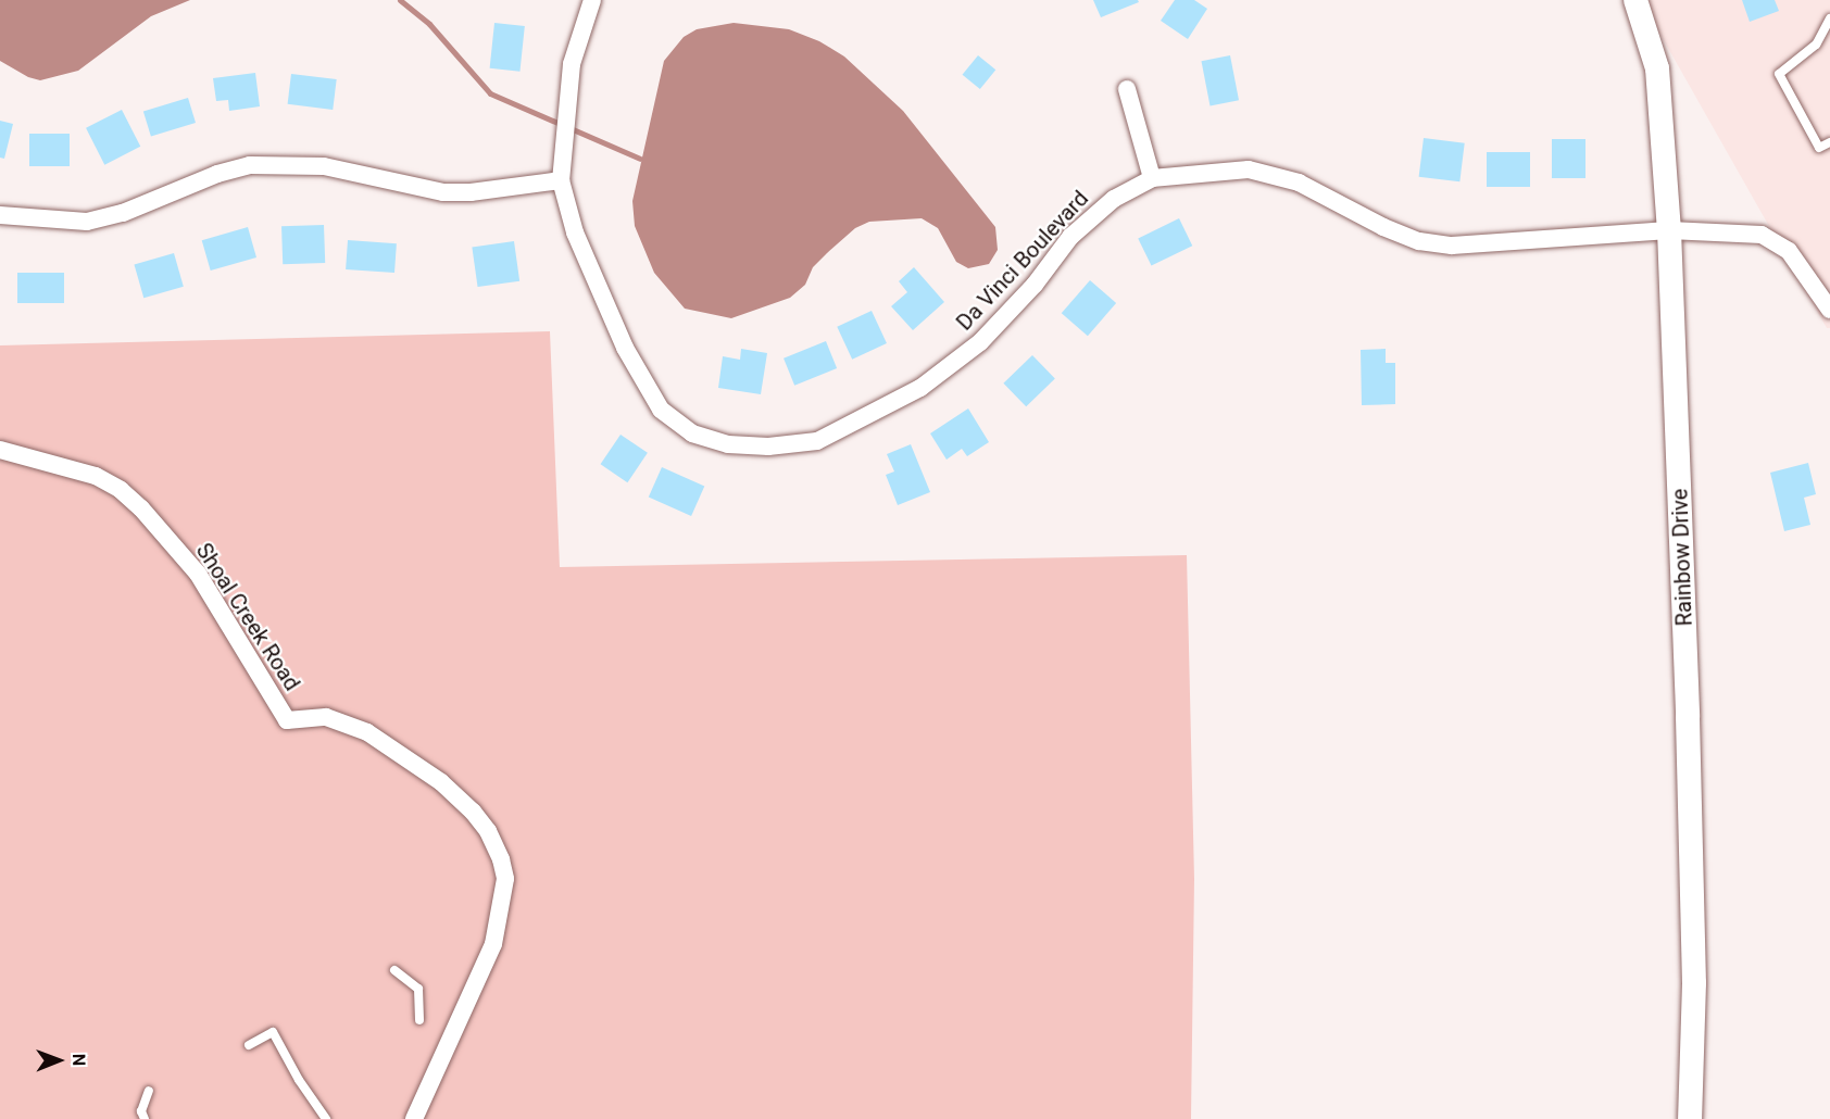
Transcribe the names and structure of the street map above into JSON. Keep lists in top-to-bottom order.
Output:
{
  "streets": {
    "street": ["Da Vinci Boulevard", "Rainbow Drive", "Shoal Creek Road"]
  },
  "crossings": [
    ["Da Vinci Boulevard", "Rainbow Drive"]
  ],
  "north": "right"
}
